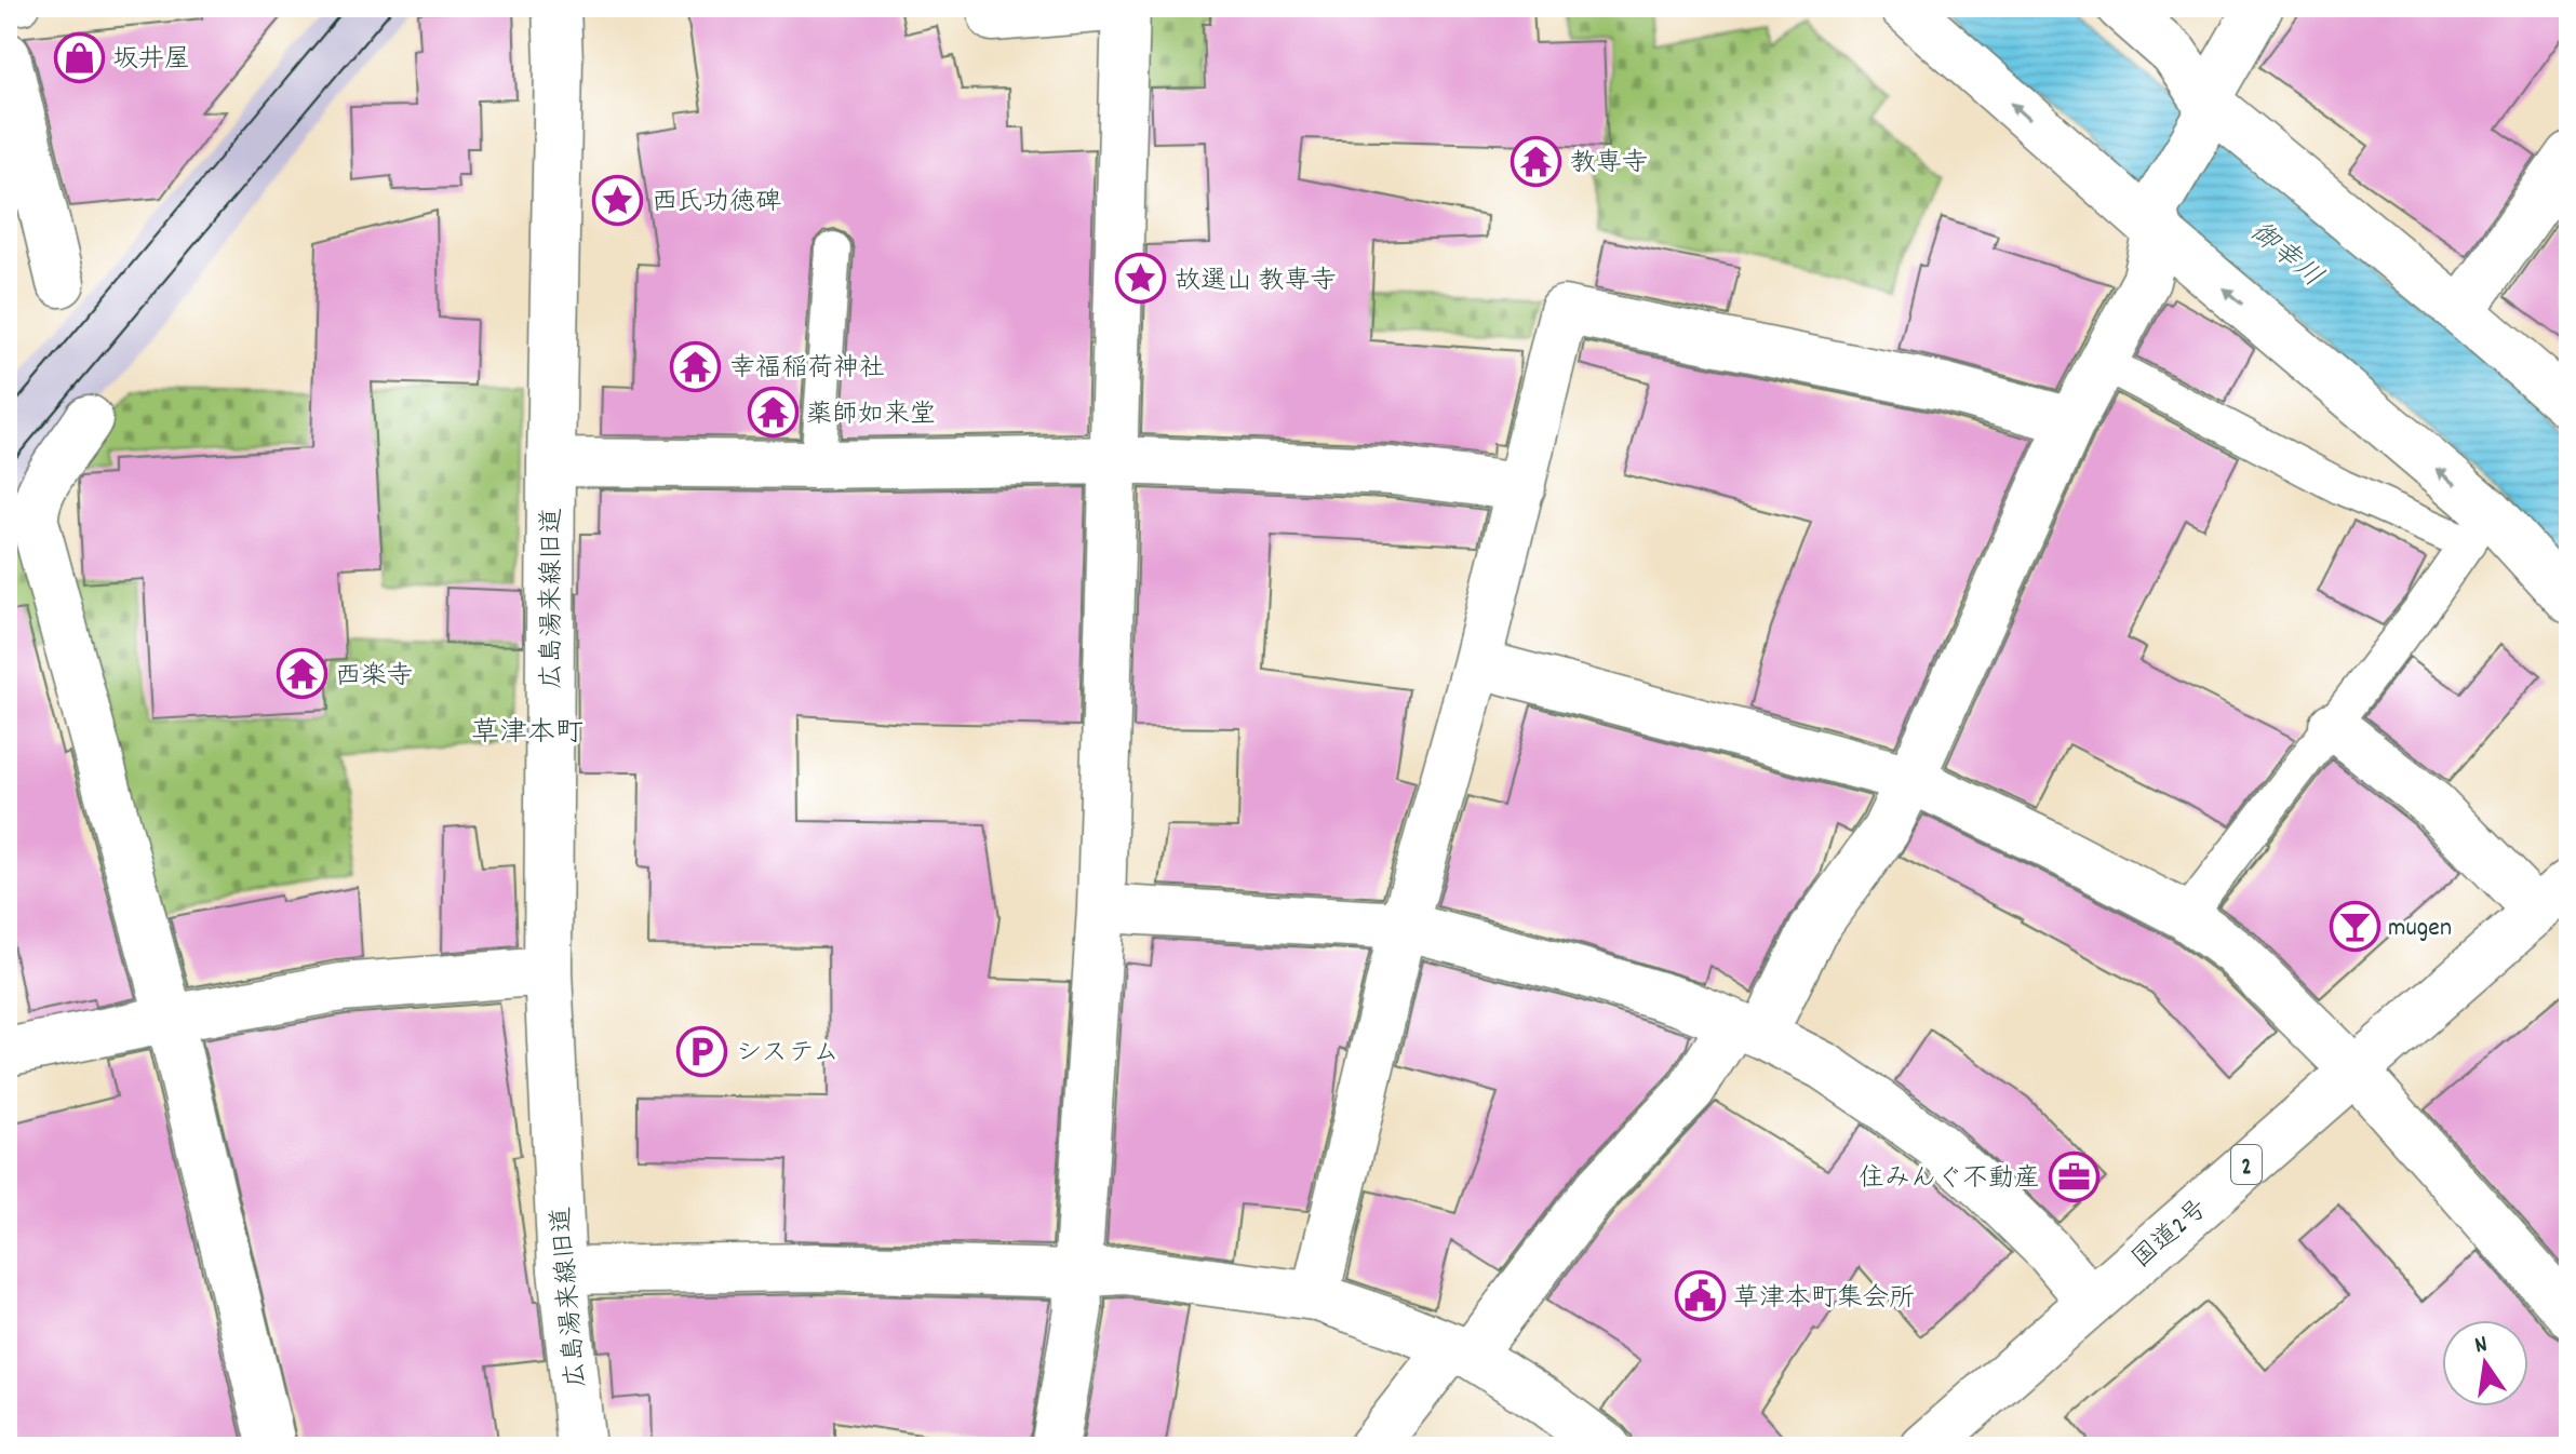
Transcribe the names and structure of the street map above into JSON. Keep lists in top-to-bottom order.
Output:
{
  "streets": {
    "main road": ["広島湯来線旧道", "2", "国道2号"]
  },
  "districts": ["草津本町"],
  "water": ["御幸川"],
  "places": {
    "shop": ["坂井屋"],
    "temple": [
      "教専寺",
      "幸福稲荷神社",
      "薬師如来堂",
      "西楽寺"
    ],
    "place": ["西氏功徳碑", "故選山 教専寺"],
    "bar": ["mugen"],
    "parking": ["システム"],
    "office": ["住みんぐ不動産"],
    "public building": ["草津本町集会所"]
  },
  "north": "top"
}
